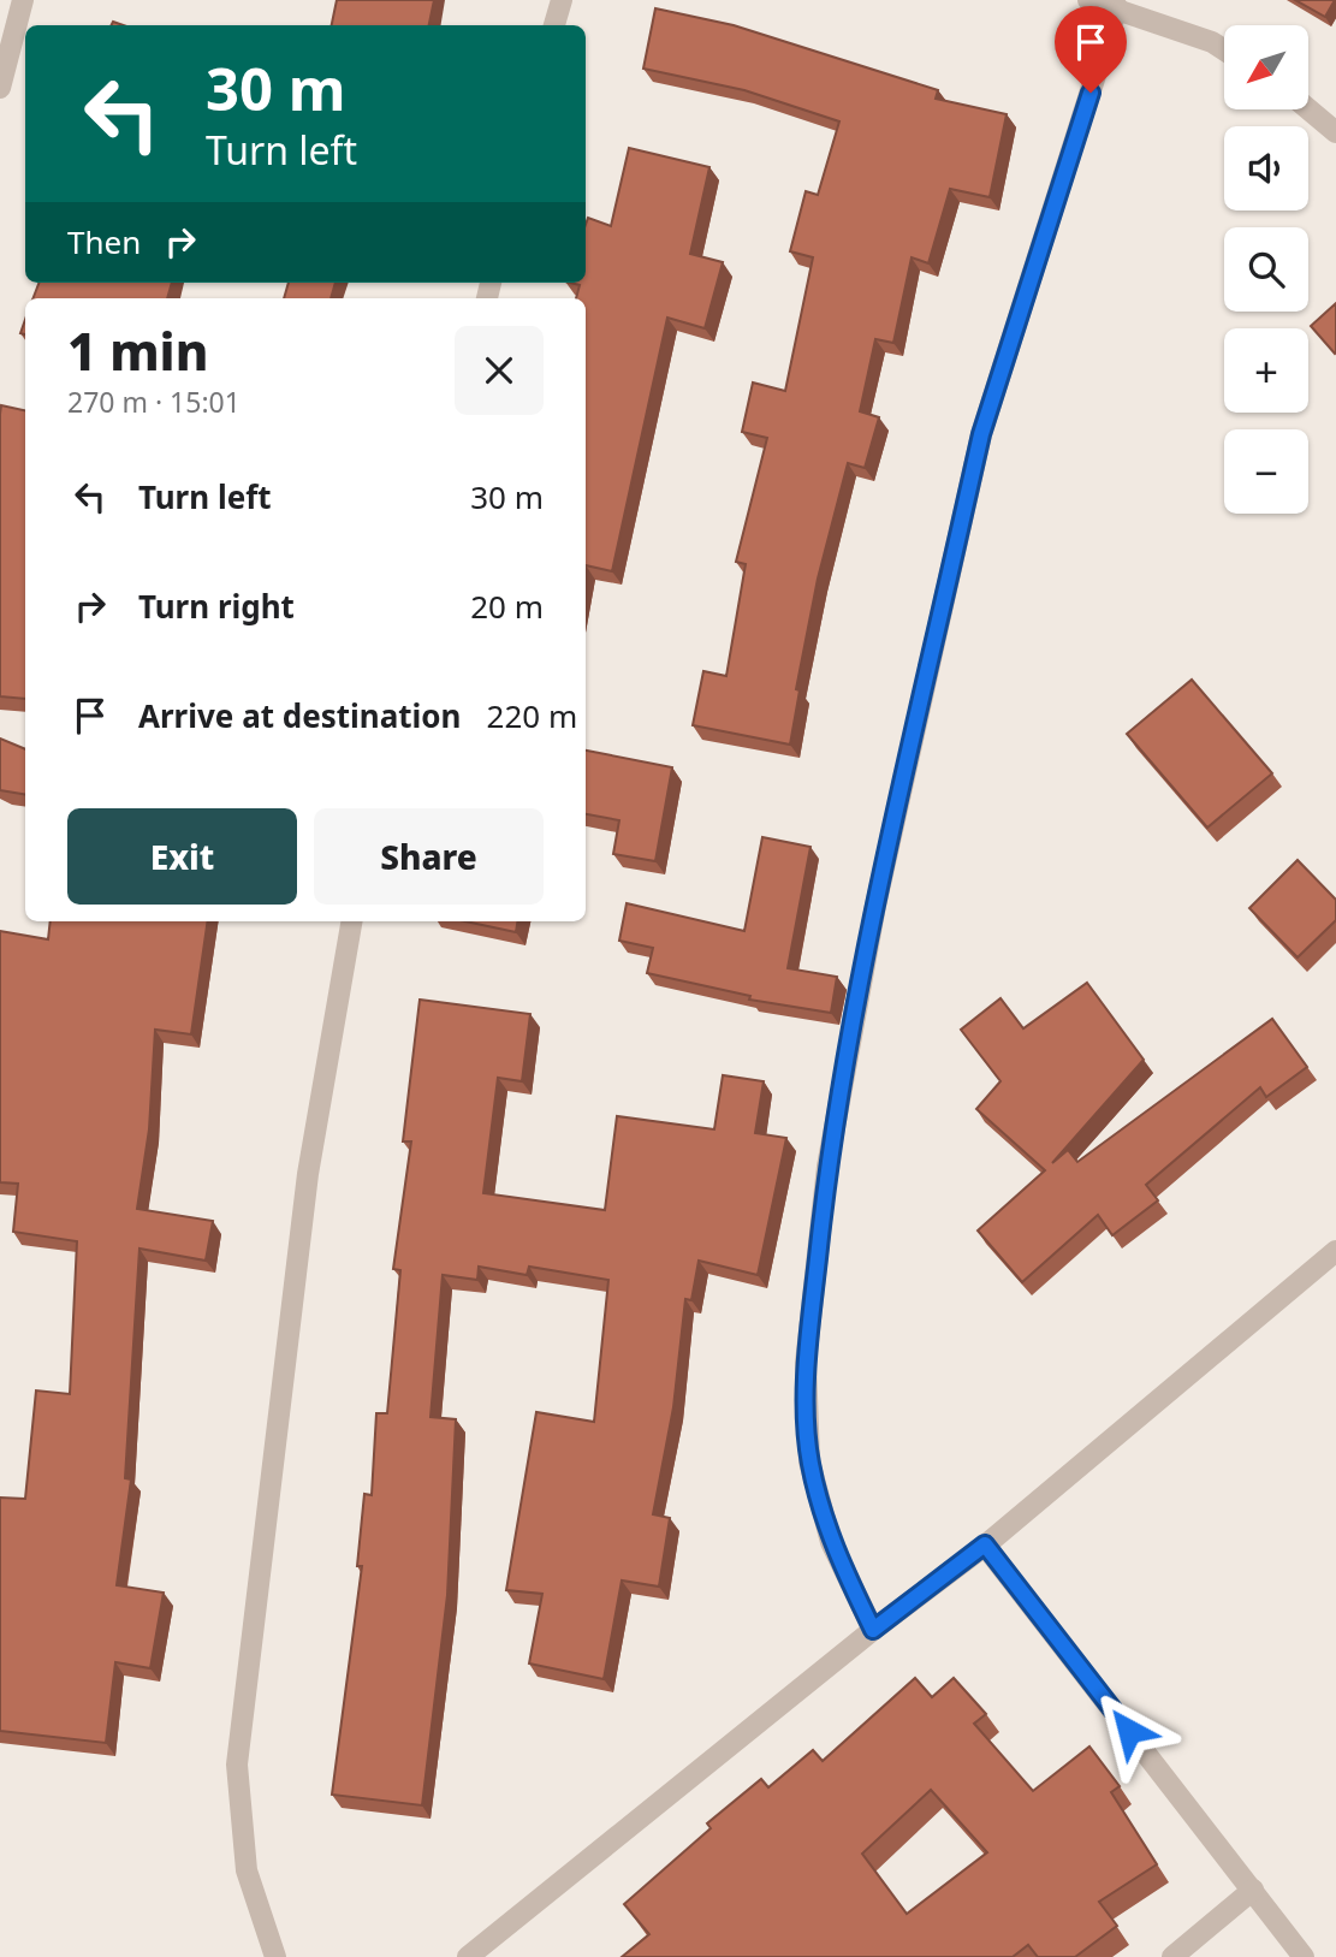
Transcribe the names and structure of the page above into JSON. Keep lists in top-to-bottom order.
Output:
{
  "north": "bottom left",
  "page": {
    "map_buttons": ["+", "−"],
    "turn": ["30 m", "Turn left"],
    "then": "Then",
    "heading": ["1 min", "270 m · 15:01"],
    "list": [
      {
        "name": "Turn left",
        "value": "30 m"
      },
      {
        "name": "Turn right",
        "value": "20 m"
      },
      {
        "name": "Arrive at destination",
        "value": "220 m"
      }
    ],
    "buttons": ["Exit", "Share"]
  }
}
